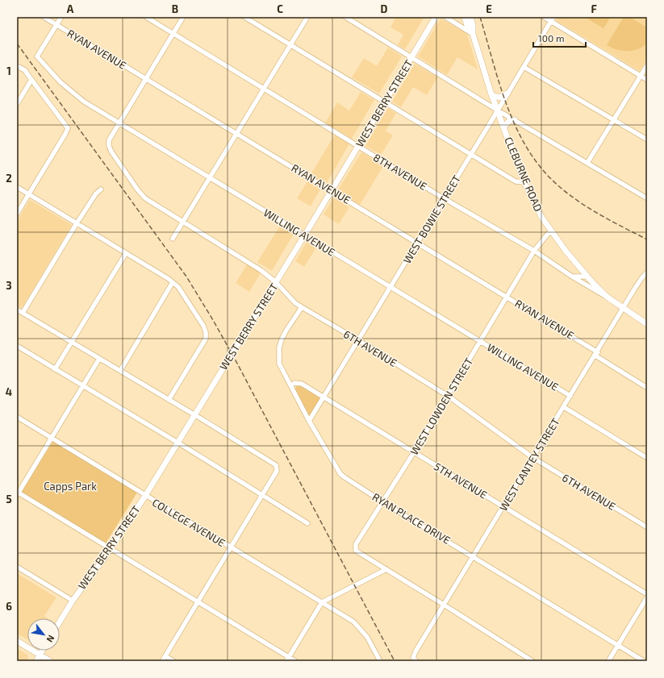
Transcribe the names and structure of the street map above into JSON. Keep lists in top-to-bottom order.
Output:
{
  "streets": {
    "main road": ["WEST BERRY STREET", "8TH AVENUE", "CLEBURNE ROAD"],
    "street": [
      "RYAN AVENUE",
      "WEST BOWIE STREET",
      "WILLING AVENUE",
      "6TH AVENUE",
      "WEST LOWDEN STREET",
      "WEST CANTEY STREET",
      "5TH AVENUE",
      "RYAN PLACE DRIVE",
      "COLLEGE AVENUE"
    ]
  },
  "crossings": [
    ["RYAN AVENUE", "WEST BERRY STREET"],
    ["RYAN AVENUE", "WEST BOWIE STREET"],
    ["RYAN AVENUE", "WILLING AVENUE"],
    ["RYAN AVENUE", "WEST LOWDEN STREET"],
    ["RYAN AVENUE", "WEST CANTEY STREET"],
    ["WEST BERRY STREET", "8TH AVENUE"],
    ["WEST BERRY STREET", "WILLING AVENUE"],
    ["WEST BERRY STREET", "6TH AVENUE"],
    ["WEST BERRY STREET", "COLLEGE AVENUE"],
    ["8TH AVENUE", "CLEBURNE ROAD"],
    ["8TH AVENUE", "WEST BOWIE STREET"],
    ["8TH AVENUE", "WEST LOWDEN STREET"],
    ["8TH AVENUE", "WEST CANTEY STREET"],
    ["CLEBURNE ROAD", "WEST BOWIE STREET"],
    ["CLEBURNE ROAD", "WEST LOWDEN STREET"],
    ["WEST BOWIE STREET", "WILLING AVENUE"],
    ["WEST BOWIE STREET", "6TH AVENUE"],
    ["WEST BOWIE STREET", "5TH AVENUE"],
    ["WEST BOWIE STREET", "RYAN PLACE DRIVE"],
    ["WILLING AVENUE", "6TH AVENUE"],
    ["WILLING AVENUE", "WEST LOWDEN STREET"],
    ["WILLING AVENUE", "WEST CANTEY STREET"],
    ["6TH AVENUE", "WEST LOWDEN STREET"],
    ["6TH AVENUE", "WEST CANTEY STREET"],
    ["6TH AVENUE", "RYAN PLACE DRIVE"],
    ["WEST LOWDEN STREET", "5TH AVENUE"],
    ["WEST LOWDEN STREET", "RYAN PLACE DRIVE"],
    ["WEST CANTEY STREET", "5TH AVENUE"],
    ["WEST CANTEY STREET", "RYAN PLACE DRIVE"],
    ["5TH AVENUE", "RYAN PLACE DRIVE"]
  ],
  "parks": ["Capps Park"],
  "scale_bar": "100 m",
  "north": "bottom right",
  "grid": {
    "columns": [
      "A",
      "B",
      "C",
      "D",
      "E",
      "F"
    ],
    "rows": [
      "1",
      "2",
      "3",
      "4",
      "5",
      "6"
    ]
  }
}
